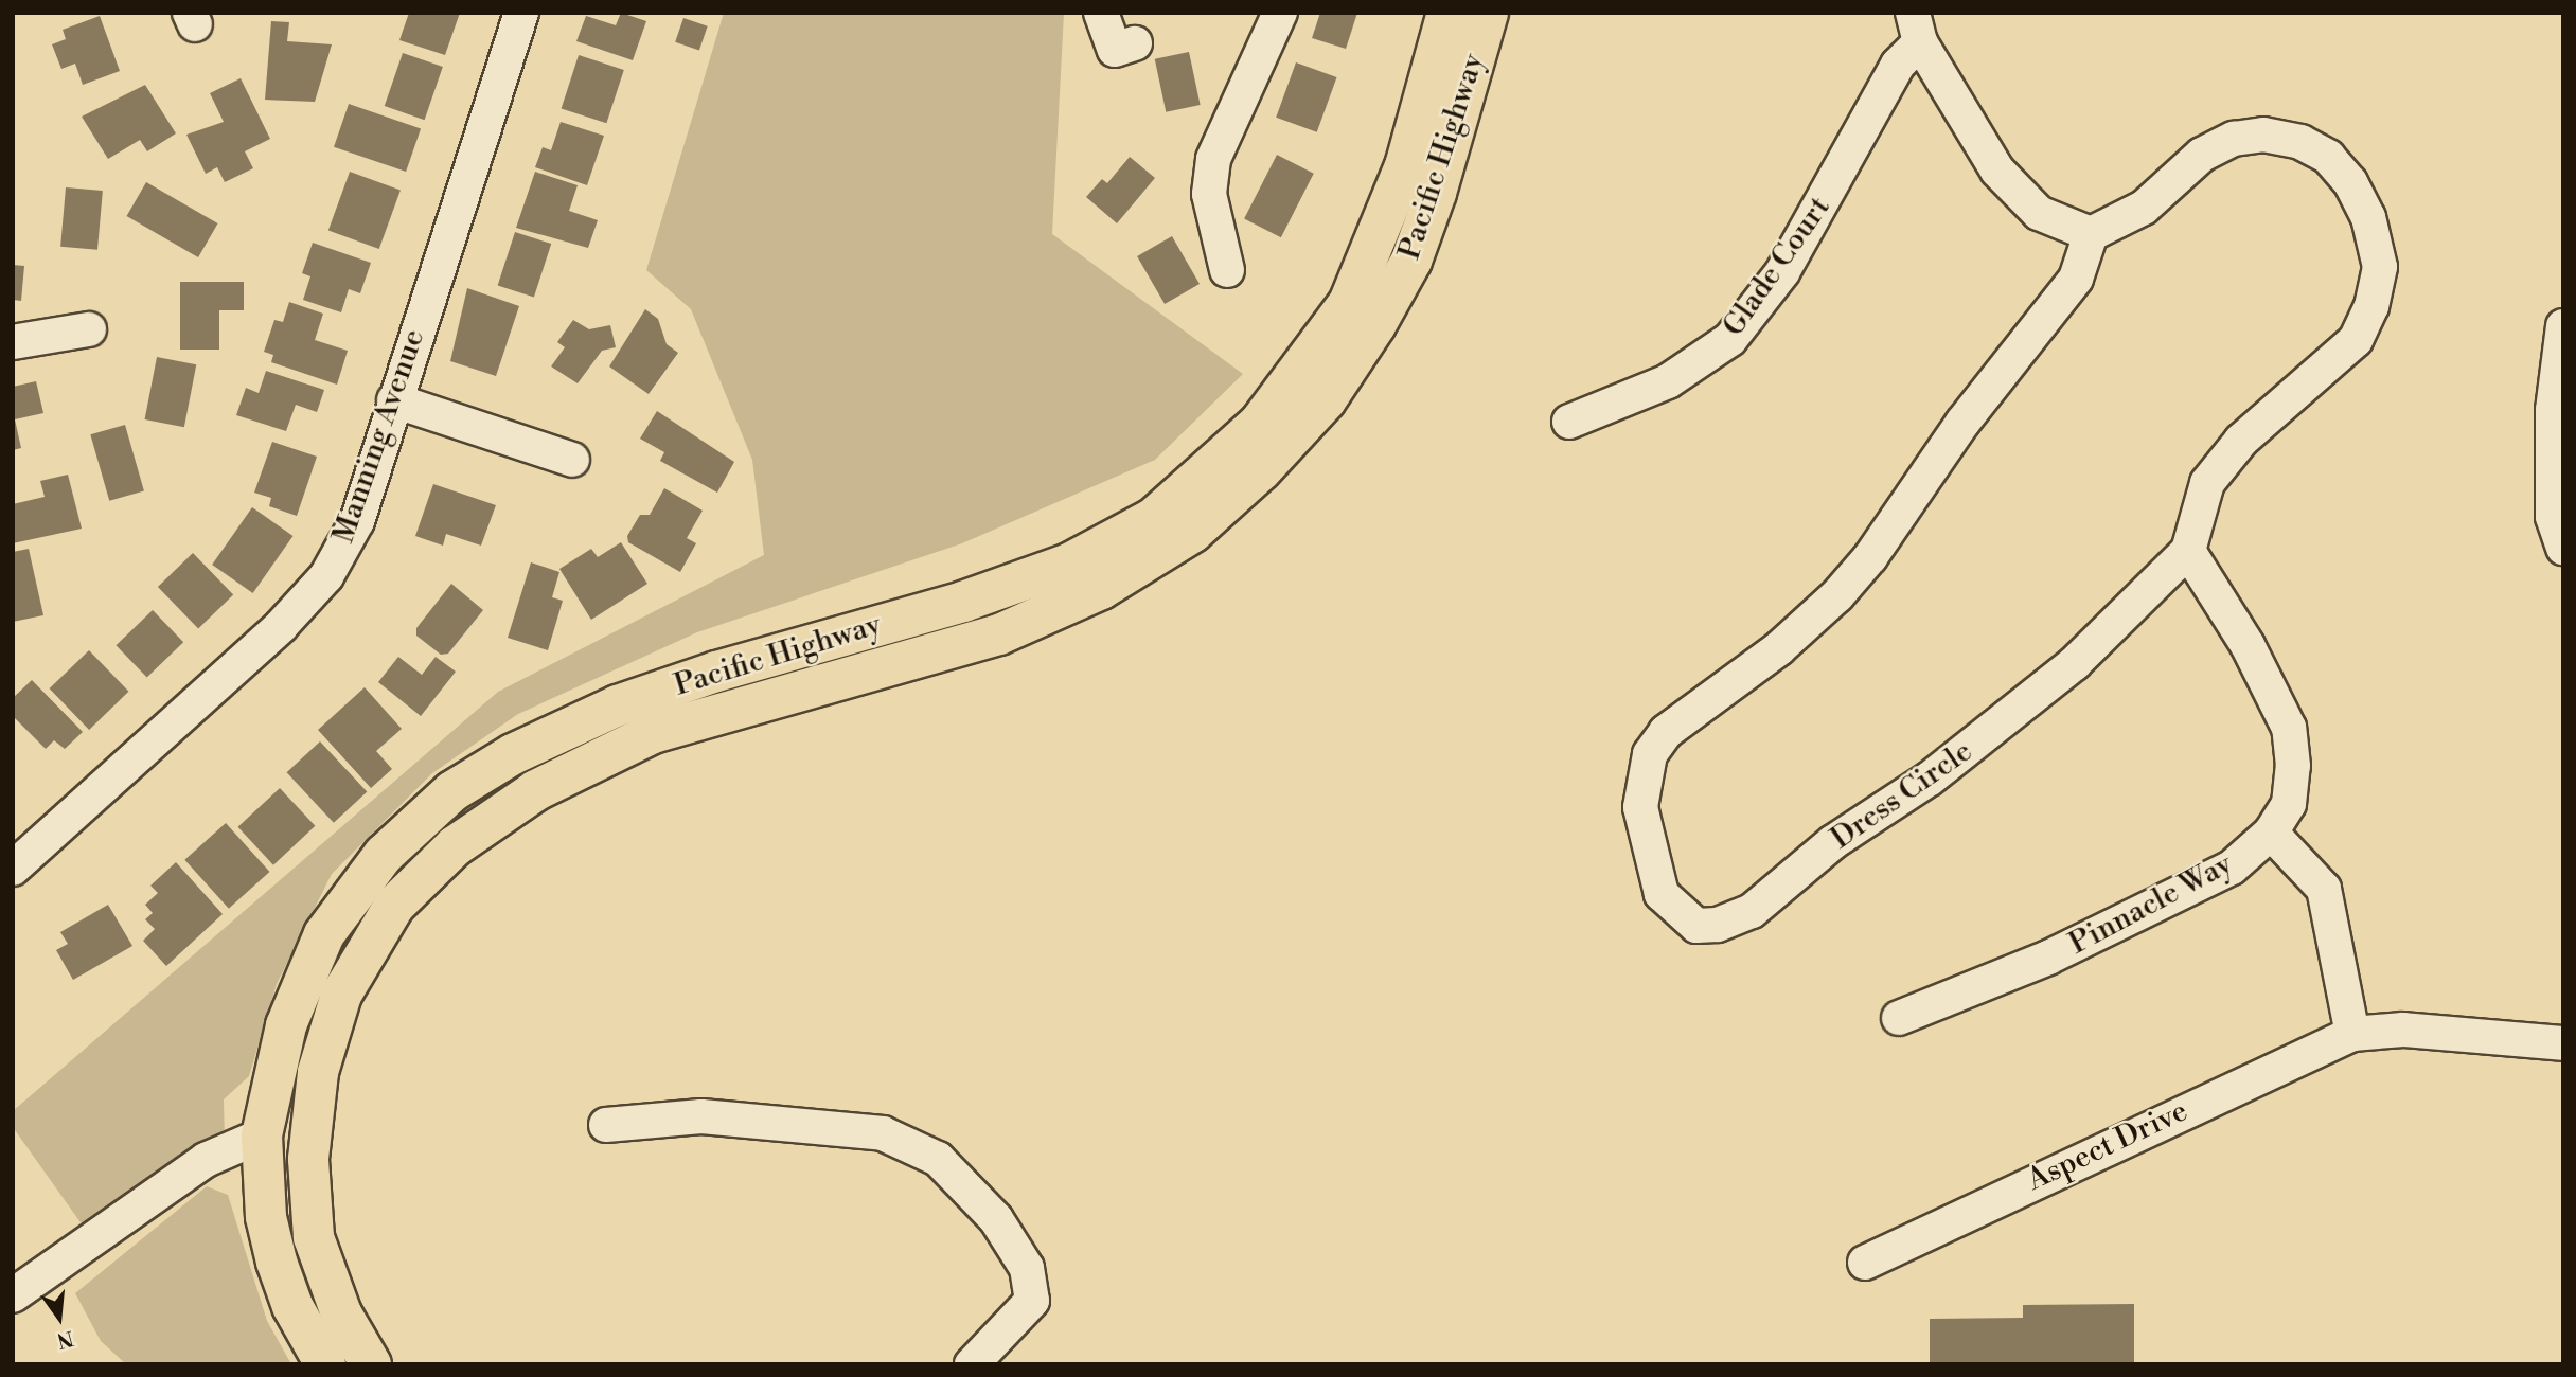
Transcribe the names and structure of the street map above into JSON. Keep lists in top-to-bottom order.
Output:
{
  "streets": {
    "highway": ["Pacific Highway"],
    "street": [
      "Glade Court",
      "Manning Avenue",
      "Dress Circle",
      "Pinnacle Way",
      "Aspect Drive"
    ]
  },
  "crossings": [
    ["Dress Circle", "Pinnacle Way"]
  ],
  "north": "bottom"
}
